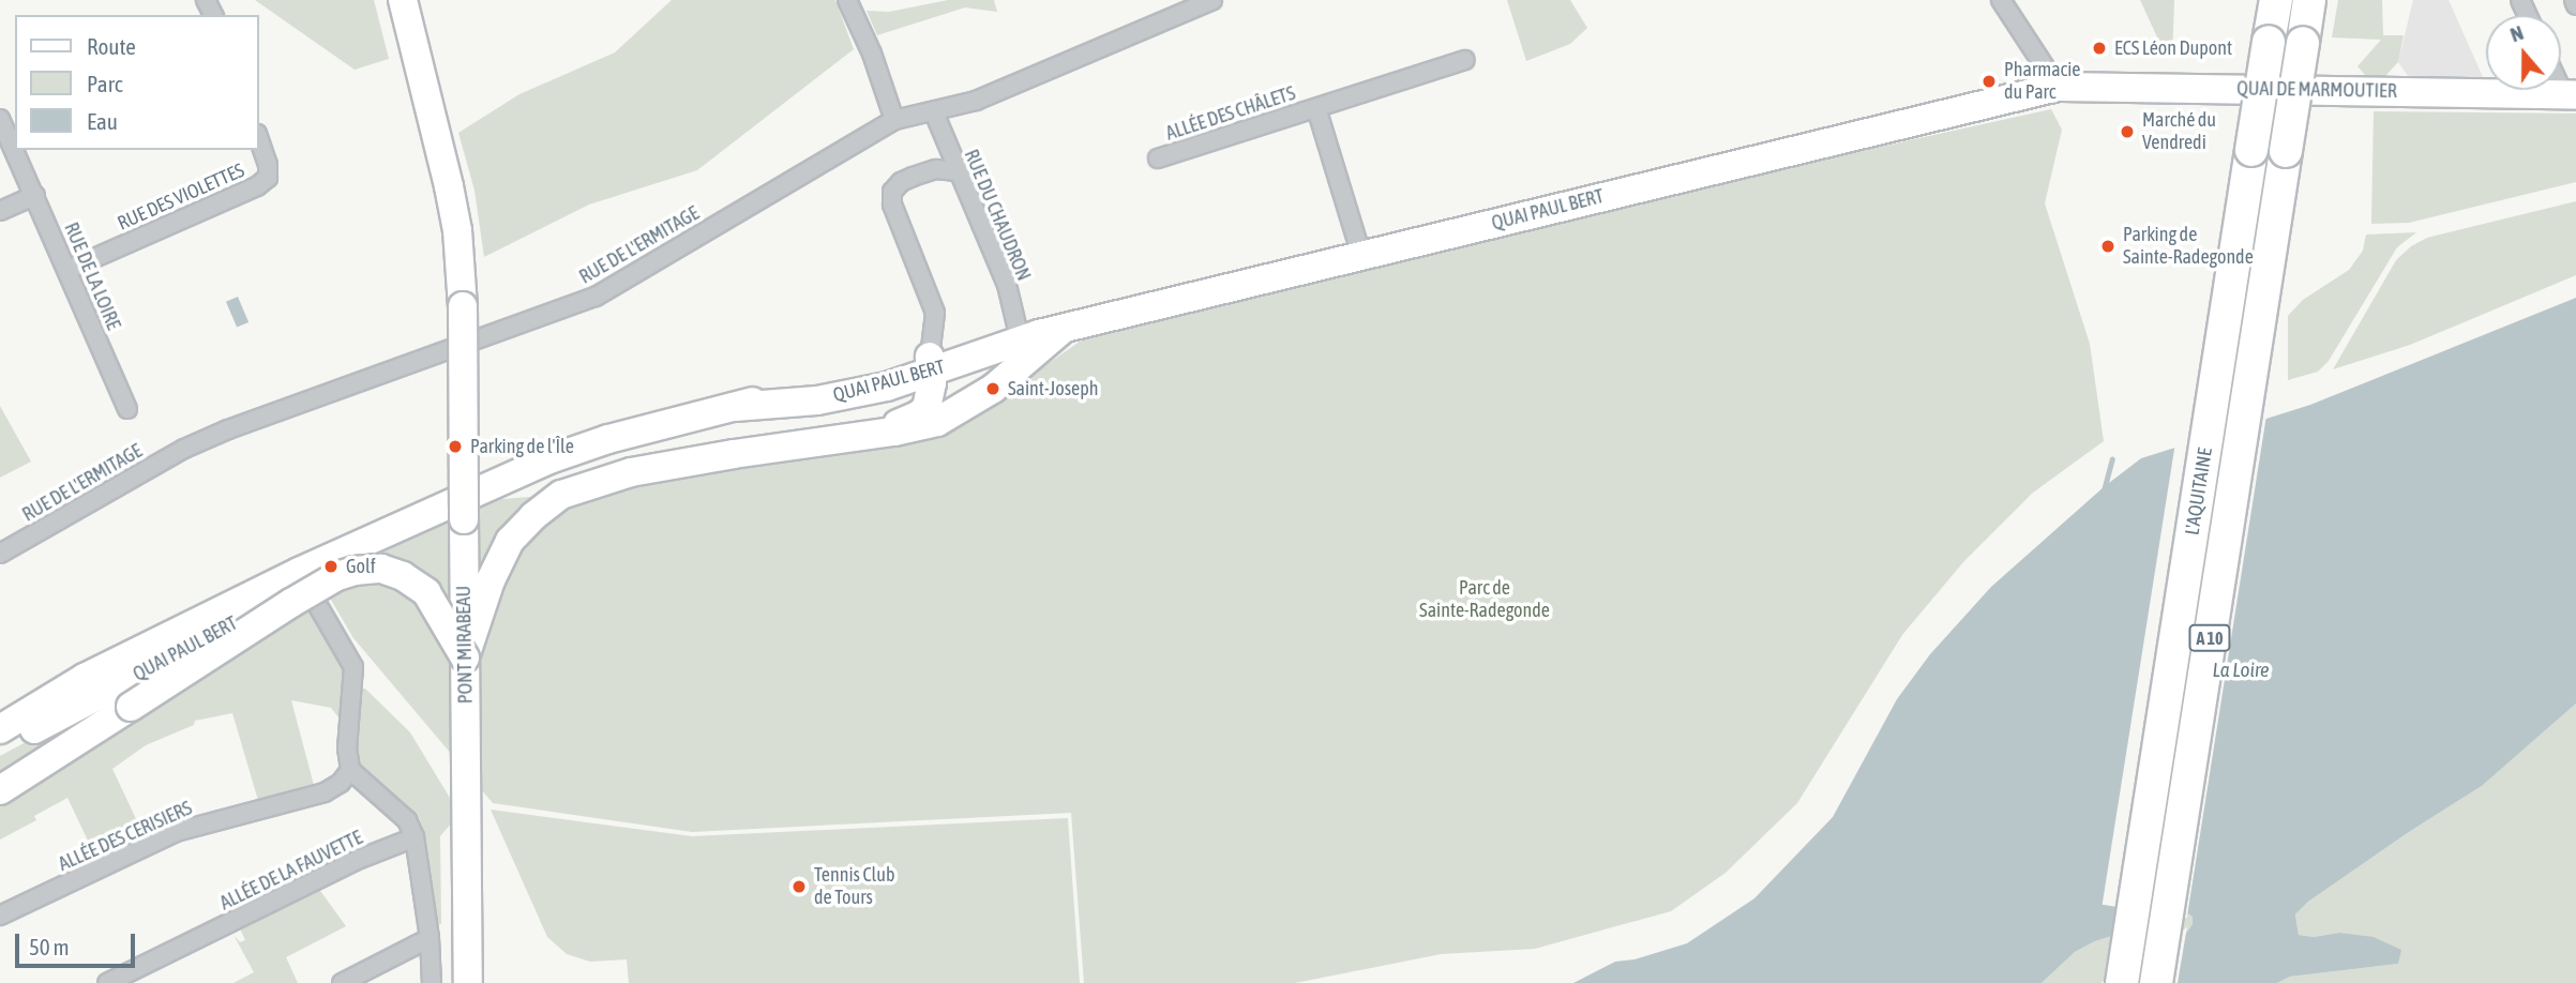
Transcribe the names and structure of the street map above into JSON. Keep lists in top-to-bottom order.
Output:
{
  "streets": {
    "highway": ["L'AQUITAINE", "A 10"],
    "main road": ["QUAI DE MARMOUTIER", "QUAI PAUL BERT", "PONT MIRABEAU"],
    "street": [
      "ALLÉE DES CHÂLETS",
      "RUE DES VIOLETTES",
      "RUE DU CHAUDRON",
      "RUE DE L'ERMITAGE",
      "RUE DE LA LOIRE",
      "ALLÉE DES CERISIERS",
      "ALLÉE DE LA FAUVETTE"
    ]
  },
  "crossings": [
    ["QUAI DE MARMOUTIER", "QUAI PAUL BERT"],
    ["ALLÉE DES CHÂLETS", "QUAI PAUL BERT"],
    ["RUE DES VIOLETTES", "RUE DE LA LOIRE"],
    ["QUAI PAUL BERT", "RUE DU CHAUDRON"],
    ["RUE DU CHAUDRON", "RUE DE L'ERMITAGE"]
  ],
  "water": ["La Loire"],
  "parks": ["Parc de Sainte-Radegonde"],
  "places": [
    "ECS Léon Dupont",
    "Pharmacie du Parc",
    "Marché du Vendredi",
    "Parking de Sainte-Radegonde",
    "Saint-Joseph",
    "Parking de l'Île",
    "Golf",
    "Tennis Club de Tours"
  ],
  "legend": ["Route", "Parc", "Eau"],
  "scale_bar": "50 m",
  "north": "top"
}
